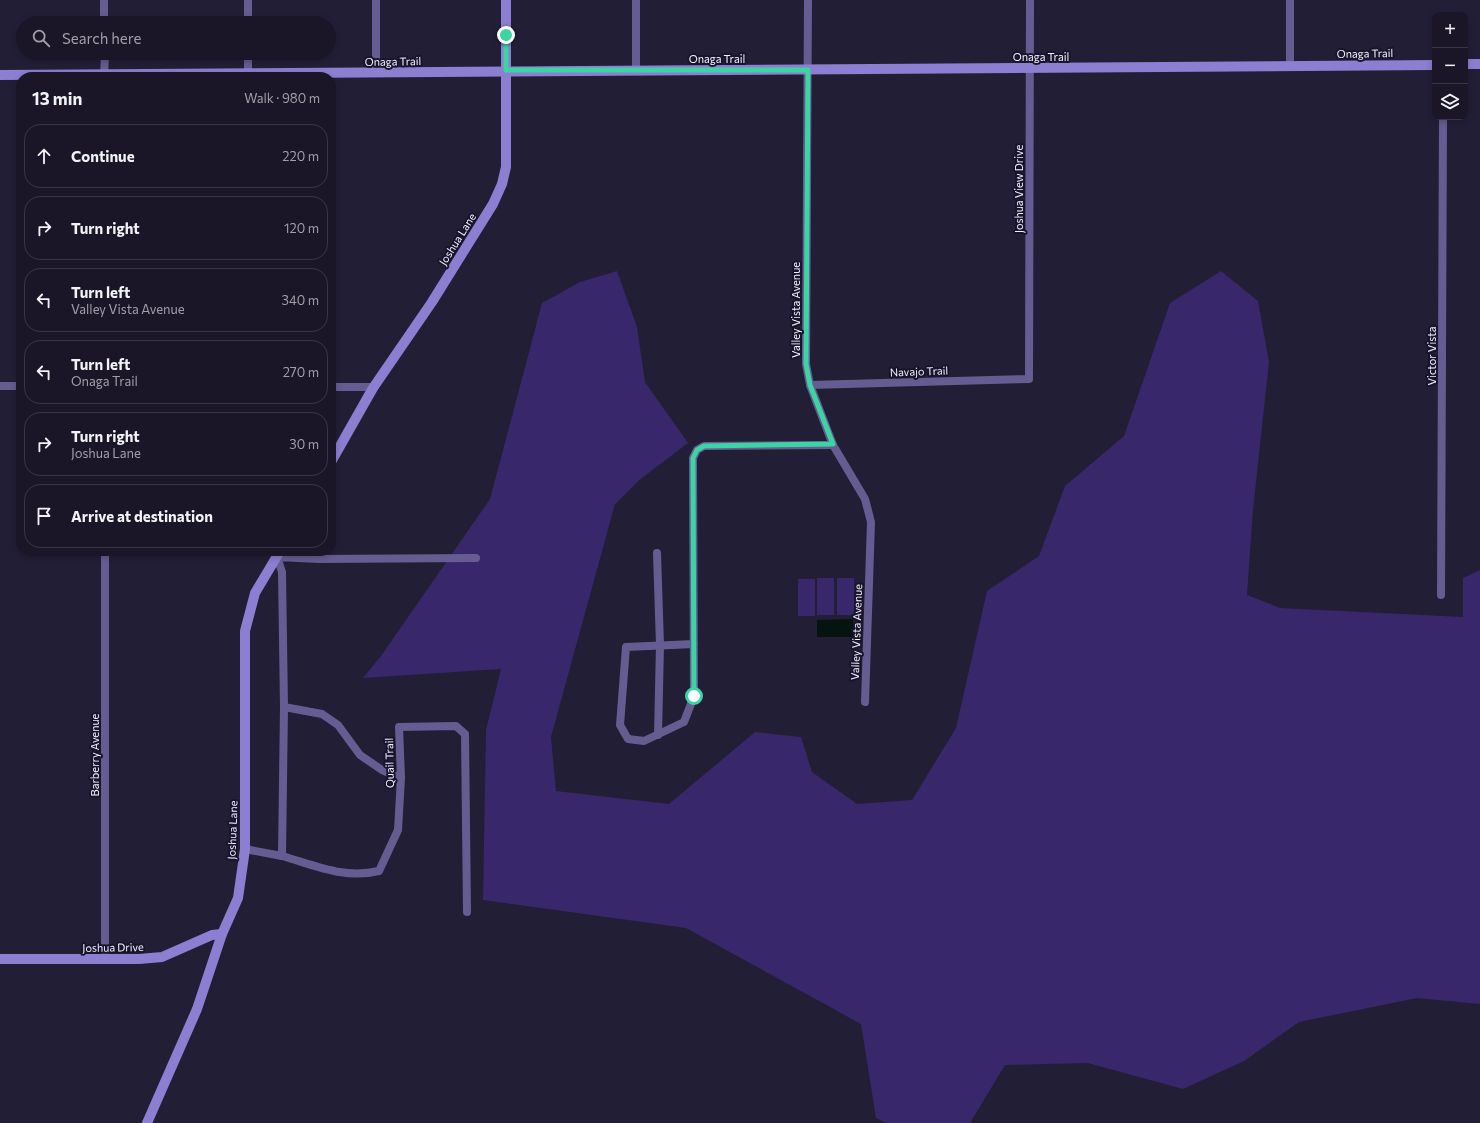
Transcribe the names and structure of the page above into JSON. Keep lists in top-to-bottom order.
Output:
{
  "streets": {
    "street": [
      "Onaga Trail",
      "Joshua View Drive",
      "Joshua Lane",
      "Valley Vista Avenue",
      "Victor Vista",
      "Navajo Trail",
      "Barberry Avenue",
      "Quail Trail",
      "Joshua Drive"
    ]
  },
  "crossings": [
    ["Onaga Trail", "Joshua View Drive"],
    ["Onaga Trail", "Joshua Lane"],
    ["Onaga Trail", "Valley Vista Avenue"],
    ["Joshua View Drive", "Navajo Trail"],
    ["Joshua Lane", "Joshua Drive"],
    ["Valley Vista Avenue", "Navajo Trail"],
    ["Barberry Avenue", "Joshua Drive"]
  ],
  "page": {
    "map_buttons": ["+", "−"],
    "search": "Search here",
    "heading": ["13 min", "Walk · 980 m"],
    "list": [
      ["Continue", "220 m"],
      ["Turn right", "120 m"],
      ["Turn left", "Valley Vista Avenue", "340 m"],
      ["Turn left", "Onaga Trail", "270 m"],
      ["Turn right", "Joshua Lane", "30 m"],
      "Arrive at destination"
    ]
  }
}
